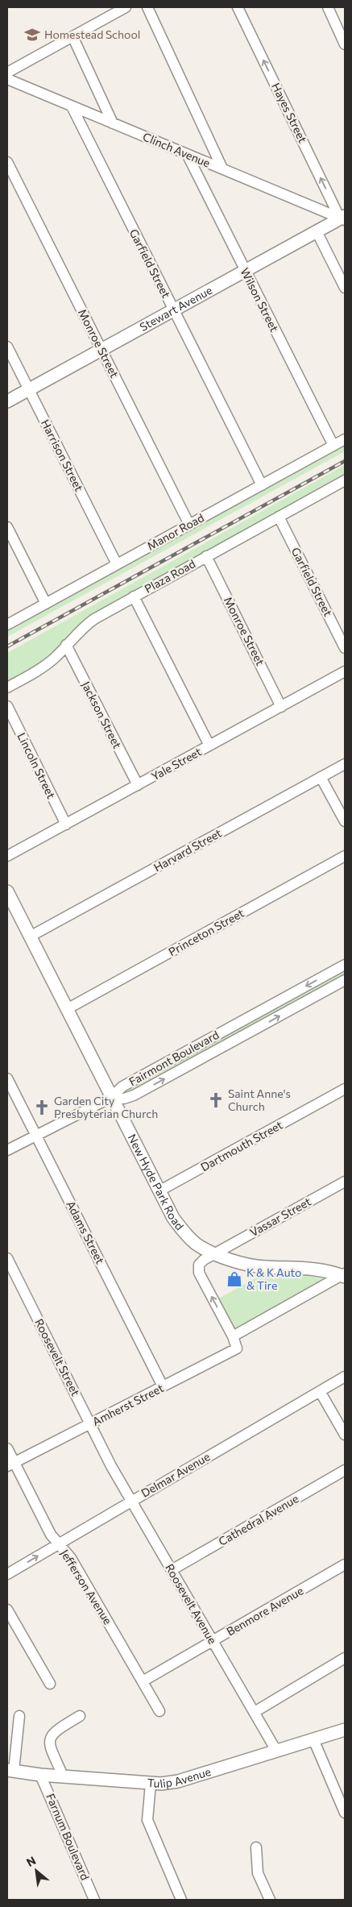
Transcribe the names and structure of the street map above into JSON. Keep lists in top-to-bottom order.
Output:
{
  "streets": {
    "main road": ["Stewart Avenue", "New Hyde Park Road", "Tulip Avenue"],
    "street": [
      "Hayes Street",
      "Clinch Avenue",
      "Garfield Street",
      "Wilson Street",
      "Monroe Street",
      "Harrison Street",
      "Manor Road",
      "Plaza Road",
      "Jackson Street",
      "Yale Street",
      "Lincoln Street",
      "Harvard Street",
      "Princeton Street",
      "Fairmont Boulevard",
      "Dartmouth Street",
      "Vassar Street",
      "Adams Street",
      "Roosevelt Street",
      "Amherst Street",
      "Delmar Avenue",
      "Cathedral Avenue",
      "Jefferson Avenue",
      "Roosevelt Avenue",
      "Benmore Avenue",
      "Farnum Boulevard"
    ]
  },
  "crossings": [
    ["Hayes Street", "Clinch Avenue"],
    ["Hayes Street", "Stewart Avenue"],
    ["Clinch Avenue", "Garfield Street"],
    ["Clinch Avenue", "Wilson Street"],
    ["Clinch Avenue", "Stewart Avenue"],
    ["Garfield Street", "Stewart Avenue"],
    ["Garfield Street", "Manor Road"],
    ["Garfield Street", "Plaza Road"],
    ["Wilson Street", "Stewart Avenue"],
    ["Wilson Street", "Manor Road"],
    ["Stewart Avenue", "Monroe Street"],
    ["Stewart Avenue", "Harrison Street"],
    ["Monroe Street", "Manor Road"],
    ["Monroe Street", "Plaza Road"],
    ["Monroe Street", "Yale Street"],
    ["Harrison Street", "Manor Road"],
    ["Plaza Road", "Jackson Street"],
    ["Jackson Street", "Yale Street"],
    ["Yale Street", "Lincoln Street"],
    ["Harvard Street", "New Hyde Park Road"],
    ["Princeton Street", "New Hyde Park Road"],
    ["Fairmont Boulevard", "New Hyde Park Road"],
    ["Dartmouth Street", "New Hyde Park Road"],
    ["New Hyde Park Road", "Vassar Street"],
    ["Vassar Street", "Amherst Street"],
    ["Adams Street", "Amherst Street"],
    ["Roosevelt Street", "Amherst Street"],
    ["Roosevelt Street", "Roosevelt Avenue"],
    ["Amherst Street", "Jefferson Avenue"],
    ["Delmar Avenue", "Jefferson Avenue"],
    ["Delmar Avenue", "Roosevelt Avenue"],
    ["Cathedral Avenue", "Roosevelt Avenue"],
    ["Jefferson Avenue", "Benmore Avenue"],
    ["Roosevelt Avenue", "Benmore Avenue"],
    ["Roosevelt Avenue", "Tulip Avenue"],
    ["Tulip Avenue", "Farnum Boulevard"]
  ],
  "places": {
    "school or university": ["Homestead School"],
    "church": ["Saint Anne's Church", "Garden City Presbyterian Church"],
    "shop": ["K & K Auto & Tire"]
  },
  "north": "top left"
}
